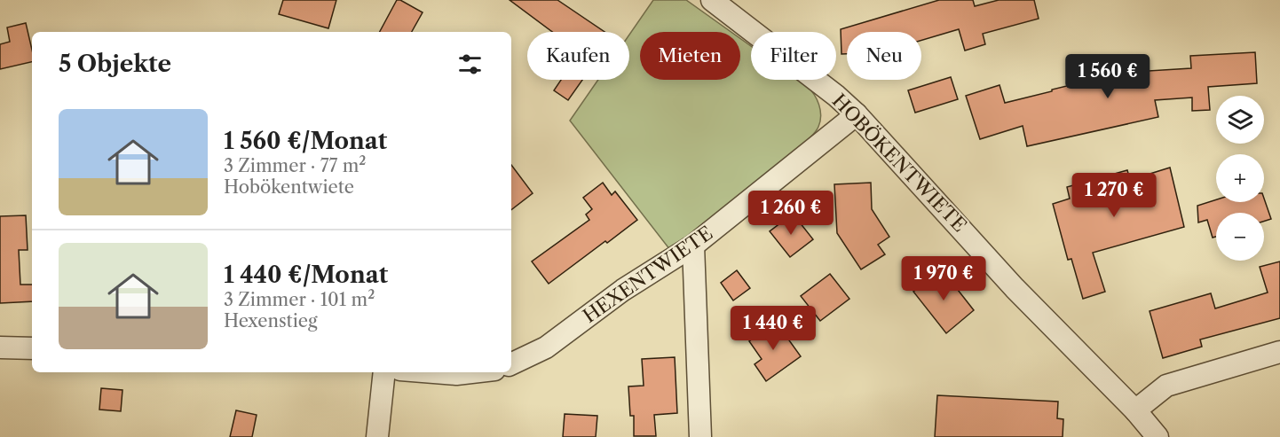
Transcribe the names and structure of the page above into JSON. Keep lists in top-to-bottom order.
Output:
{
  "streets": {
    "street": ["HOBÖKENTWIETE", "HEXENTWIETE"]
  },
  "crossings": [
    ["HOBÖKENTWIETE", "HEXENTWIETE"]
  ],
  "page": {
    "chip": [
      "Kaufen",
      "Mieten",
      "Filter",
      "Neu"
    ],
    "heading": "5 Objekte",
    "price": [
      "1 560 €",
      "1 270 €",
      "1 260 €",
      "1 970 €",
      "1 440 €"
    ],
    "map_buttons": ["+", "−"],
    "list": [
      {
        "name": "1 560 €/Monat",
        "note": "3 Zimmer · 77 m² · Hobökentwiete"
      },
      {
        "name": "1 440 €/Monat",
        "note": "3 Zimmer · 101 m² · Hexenstieg"
      }
    ]
  }
}
